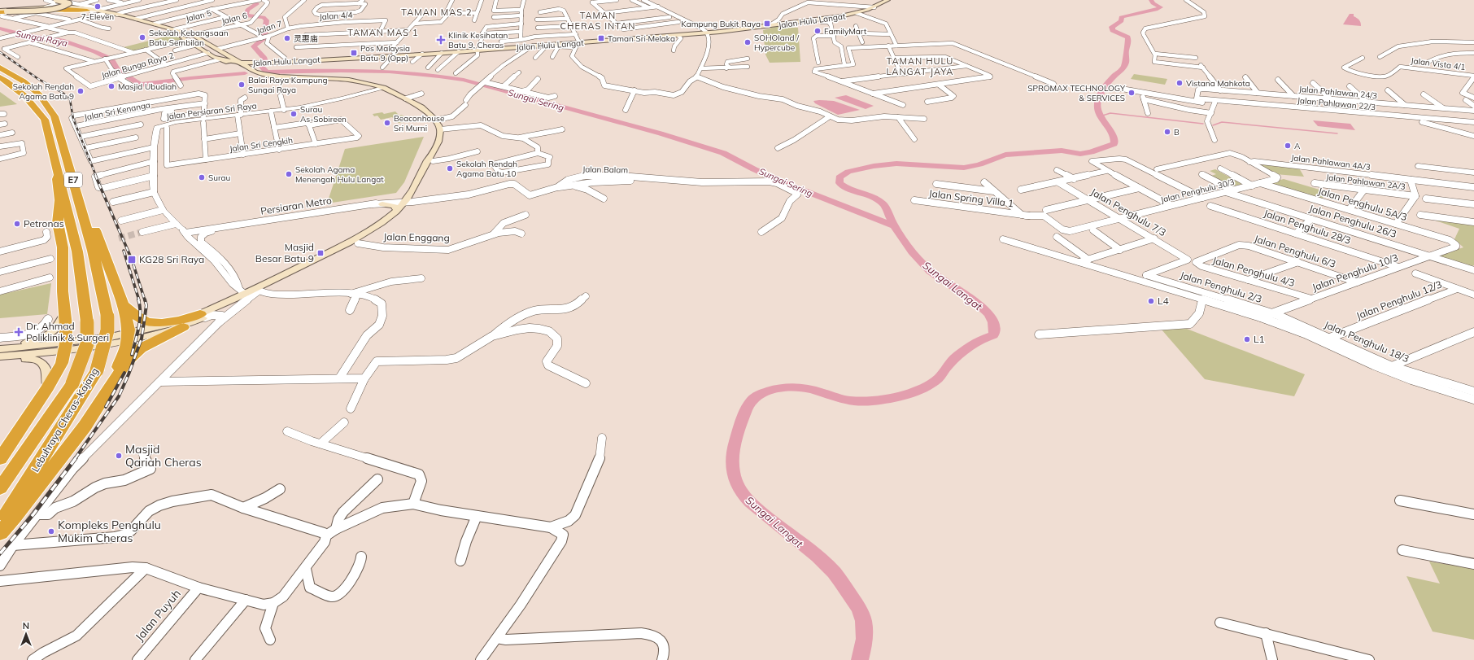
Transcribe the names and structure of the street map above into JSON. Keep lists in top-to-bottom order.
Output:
{
  "streets": {
    "highway": ["E7", "Lebuhraya Cheras–Kajang"],
    "main road": ["Jalan Hulu Langat"],
    "street": [
      "Jalan 5",
      "Jalan 4/4",
      "Jalan 6",
      "Jalan 7",
      "Jalan Vista 4/1",
      "Jalan Bunga Raya 2",
      "Jalan Pahlawan 24/3",
      "Jalan Pahlawan 22/3",
      "Jalan Sri Kenanga",
      "Jalan Persiaran Sri Raya",
      "Jalan Sri Cengkih",
      "Jalan Pahlawan 4A/3",
      "Jalan Balam",
      "Jalan Pahlawan 2A/3",
      "Jalan Penghulu 30/3",
      "Jalan Spring Villa 1",
      "Jalan Penghulu 5A/3",
      "Persiaran Metro",
      "Jalan Penghulu 7/3",
      "Jalan Penghulu 26/3",
      "Jalan Penghulu 28/3",
      "Jalan Enggang",
      "Jalan Penghulu 6/3",
      "Jalan Penghulu 4/3",
      "Jalan Penghulu 10/3",
      "Jalan Penghulu 2/3",
      "Jalan Penghulu 12/3",
      "Jalan Penghulu 18/3",
      "Jalan Puyuh"
    ]
  },
  "crossings": [
    ["Jalan 5", "Jalan Hulu Langat"],
    ["Jalan 4/4", "Jalan 7"],
    ["Jalan 6", "Jalan Hulu Langat"],
    ["Jalan Hulu Langat", "Jalan 7"],
    ["Jalan Hulu Langat", "Jalan Persiaran Sri Raya"],
    ["Jalan Pahlawan 24/3", "Jalan Pahlawan 22/3"],
    ["Jalan Persiaran Sri Raya", "Persiaran Metro"],
    ["Jalan Pahlawan 4A/3", "Jalan Penghulu 30/3"],
    ["Jalan Balam", "Persiaran Metro"],
    ["Jalan Penghulu 30/3", "Jalan Spring Villa 1"],
    ["Jalan Penghulu 30/3", "Jalan Penghulu 5A/3"],
    ["Jalan Penghulu 30/3", "Jalan Penghulu 7/3"],
    ["Jalan Penghulu 30/3", "Jalan Penghulu 26/3"],
    ["Jalan Penghulu 5A/3", "Jalan Penghulu 10/3"],
    ["Jalan Penghulu 7/3", "Jalan Penghulu 2/3"],
    ["Jalan Penghulu 26/3", "Jalan Penghulu 10/3"],
    ["Jalan Penghulu 28/3", "Jalan Penghulu 10/3"],
    ["Jalan Penghulu 6/3", "Jalan Penghulu 4/3"],
    ["Jalan Penghulu 6/3", "Jalan Penghulu 10/3"],
    ["Jalan Penghulu 4/3", "Jalan Penghulu 10/3"],
    ["Jalan Penghulu 10/3", "Jalan Penghulu 2/3"],
    ["Jalan Penghulu 2/3", "Jalan Penghulu 18/3"],
    ["Jalan Penghulu 12/3", "Jalan Penghulu 18/3"]
  ],
  "districts": [
    "TAMAN MAS 2",
    "TAMAN CHERAS INTAN",
    "TAMAN MAS 1",
    "TAMAN HULU LANGAT JAYA"
  ],
  "water": ["Sungai Raya", "Sungai Sering", "Sungai Langat"],
  "places": {
    "other": [
      "7-Eleven",
      "FamilyMart",
      "Sekolah Kebangsaan Batu Sembilan",
      "灵惠庙",
      "SOHOland / Hypercube",
      "Vistana Mahkota",
      "Balai Raya Kampung Sungai Raya",
      "Masjid Ubudiah",
      "Sekolah Rendah Agama Batu 9",
      "SPROMAX TECHNOLOGY & SERVICES",
      "Surau As-Sobireen",
      "Beaconhouse Sri Murni",
      "B",
      "A",
      "Sekolah Rendah Agama Batu 10",
      "Sekolah Agama Menengah Hulu Langat",
      "Surau",
      "Petronas",
      "L4",
      "L1",
      "Masjid Qariah Cheras",
      "Kompleks Penghulu Mukim Cheras"
    ],
    "transit": [
      "Kampung Bukit Raya",
      "Taman Sri Melaka",
      "Pos Malaysia Batu 9 (Opp)",
      "Masjid Besar Batu 9",
      "KG28 Sri Raya"
    ],
    "health": ["Klinik Kesihatan Batu 9, Cheras", "Dr. Ahmad Poliklinik & Surgeri"]
  },
  "north": "top"
}
